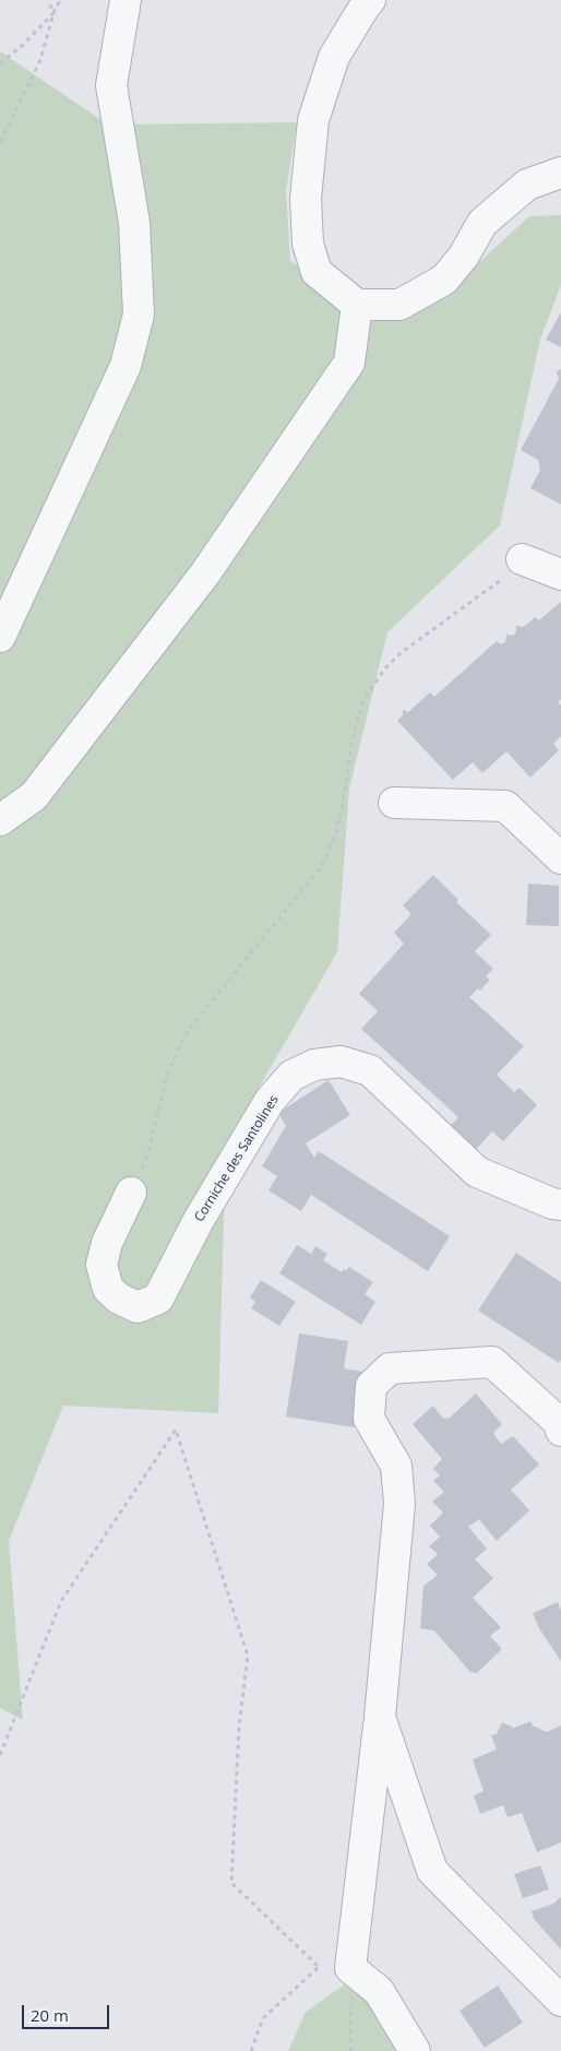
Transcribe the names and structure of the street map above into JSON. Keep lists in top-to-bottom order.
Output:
{
  "streets": {
    "street": ["Corniche des Santolines"]
  },
  "scale_bar": "20 m"
}
